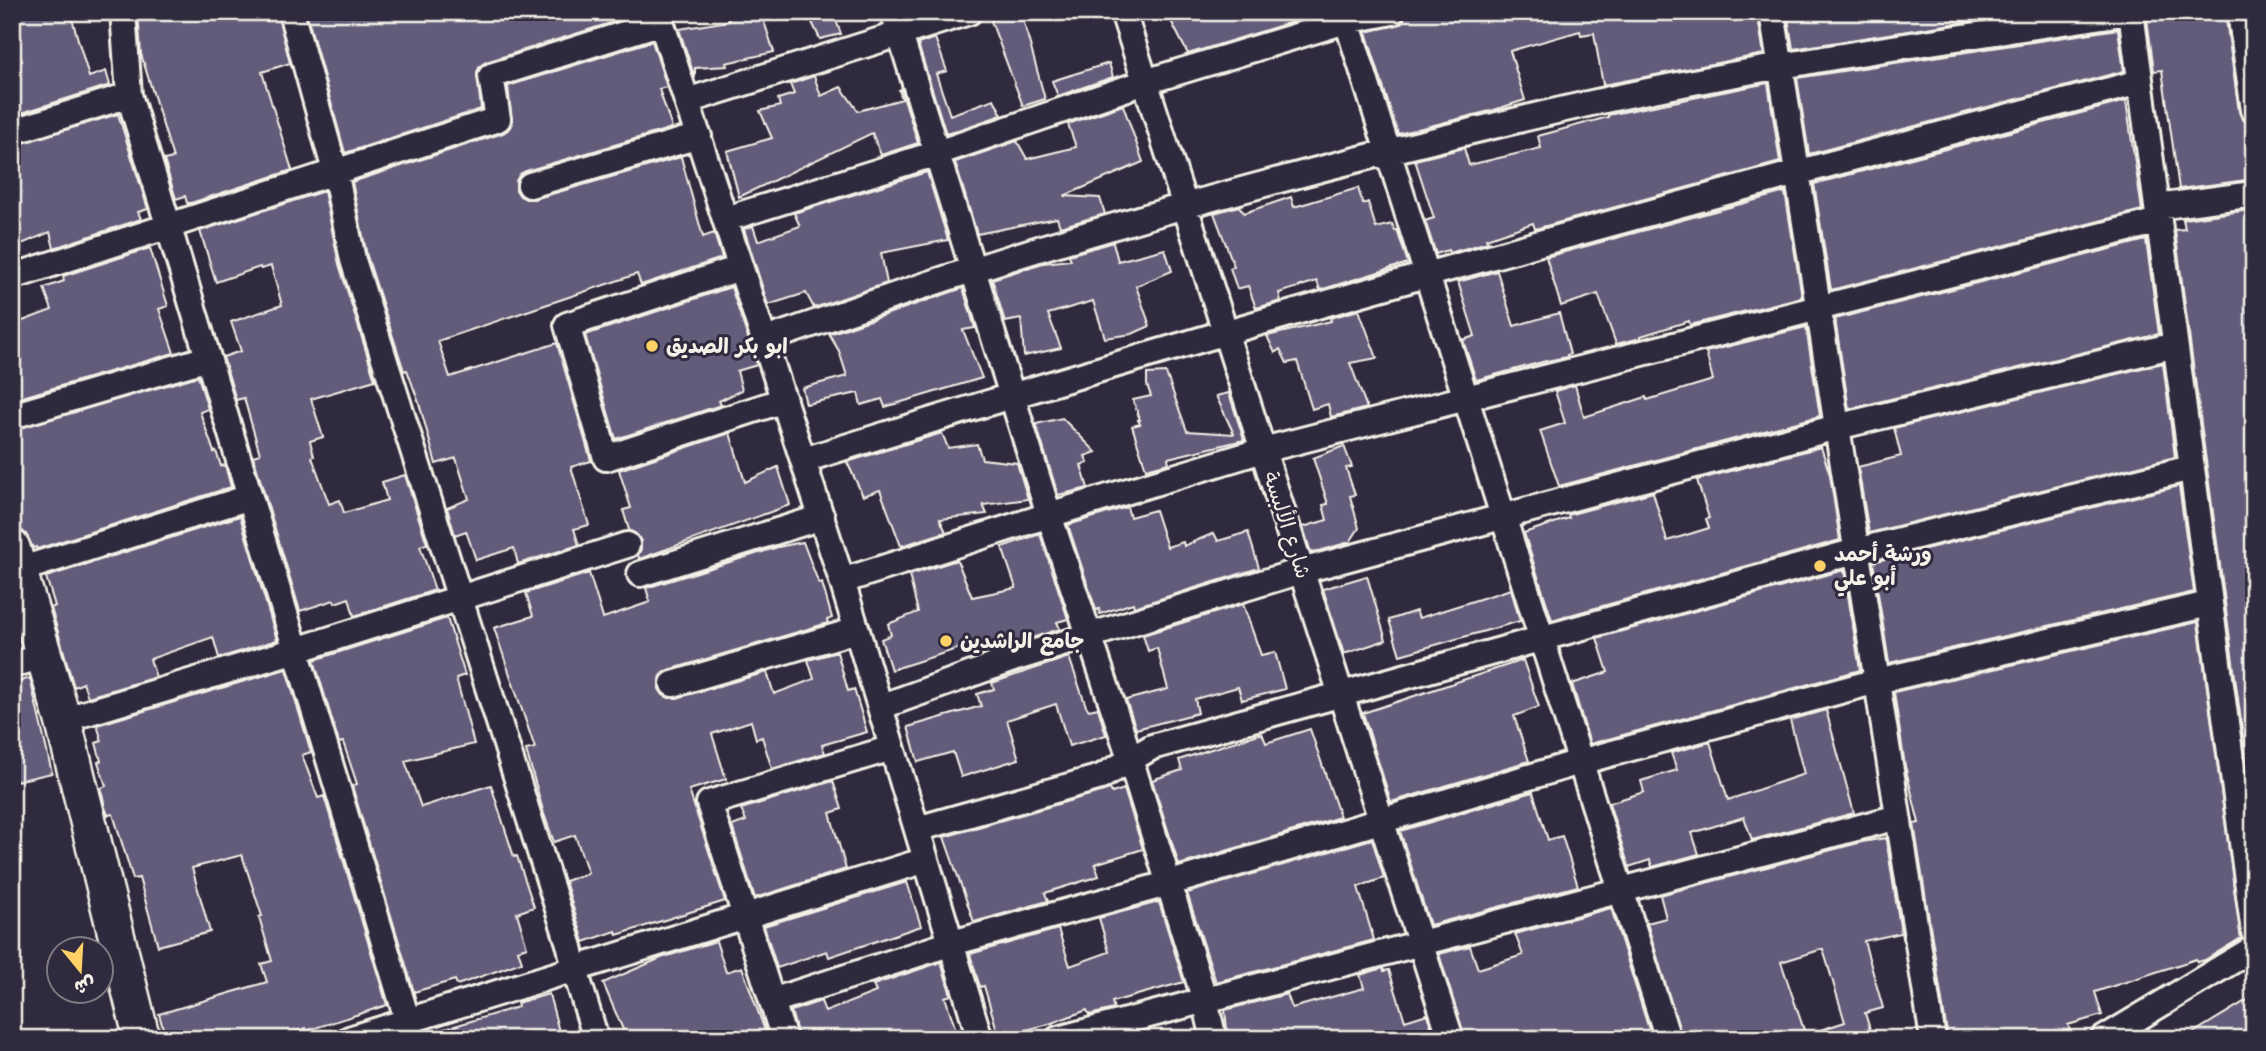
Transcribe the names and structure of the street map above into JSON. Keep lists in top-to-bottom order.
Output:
{
  "streets": {
    "street": ["شارع الألبسة"]
  },
  "places": ["ابو بكر الصديق", "ورشة أحمد أبو علي", "جامع الراشدين"],
  "north": "bottom"
}
